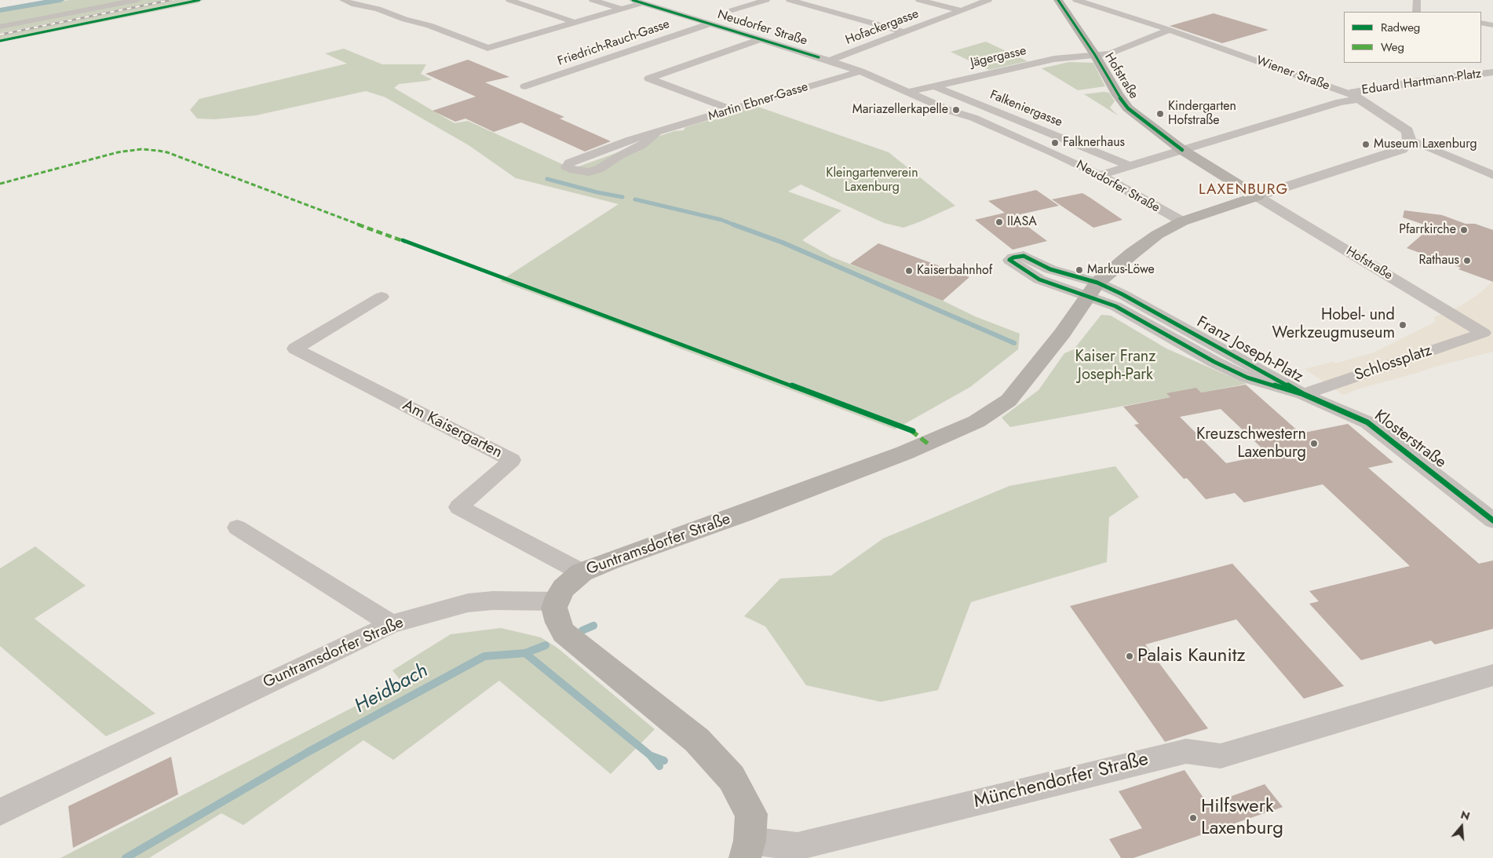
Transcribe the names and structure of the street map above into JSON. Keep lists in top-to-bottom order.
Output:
{
  "streets": {
    "main road": ["Hofstraße", "Guntramsdorfer Straße"],
    "street": [
      "Hofackergasse",
      "Neudorfer Straße",
      "Friedrich-Rauch-Gasse",
      "Jägergasse",
      "Wiener Straße",
      "Eduard Hartmann-Platz",
      "Martin Ebner-Gasse",
      "Falkeniergasse",
      "Franz Joseph-Platz",
      "Schlossplatz",
      "Am Kaisergarten",
      "Klosterstraße",
      "Münchendorfer Straße"
    ]
  },
  "crossings": [
    ["Hofackergasse", "Neudorfer Straße"],
    ["Neudorfer Straße", "Friedrich-Rauch-Gasse"],
    ["Neudorfer Straße", "Jägergasse"],
    ["Neudorfer Straße", "Martin Ebner-Gasse"],
    ["Neudorfer Straße", "Guntramsdorfer Straße"],
    ["Jägergasse", "Wiener Straße"],
    ["Jägergasse", "Hofstraße"],
    ["Jägergasse", "Falkeniergasse"],
    ["Wiener Straße", "Eduard Hartmann-Platz"],
    ["Hofstraße", "Schlossplatz"],
    ["Hofstraße", "Guntramsdorfer Straße"],
    ["Franz Joseph-Platz", "Schlossplatz"],
    ["Franz Joseph-Platz", "Klosterstraße"],
    ["Franz Joseph-Platz", "Guntramsdorfer Straße"],
    ["Schlossplatz", "Klosterstraße"],
    ["Am Kaisergarten", "Guntramsdorfer Straße"]
  ],
  "districts": ["LAXENBURG"],
  "water": ["Heidbach"],
  "parks": ["Kleingartenverein Laxenburg", "Kaiser Franz Joseph-Park"],
  "places": [
    "Mariazellerkapelle",
    "Kindergarten Hofstraße",
    "Falknerhaus",
    "Museum Laxenburg",
    "IIASA",
    "Pfarrkirche",
    "Rathaus",
    "Markus-Löwe",
    "Kaiserbahnhof",
    "Hobel- und Werkzeugmuseum",
    "Kreuzschwestern Laxenburg",
    "Palais Kaunitz",
    "Hilfswerk Laxenburg"
  ],
  "legend": ["Radweg", "Weg"],
  "north": "top"
}
